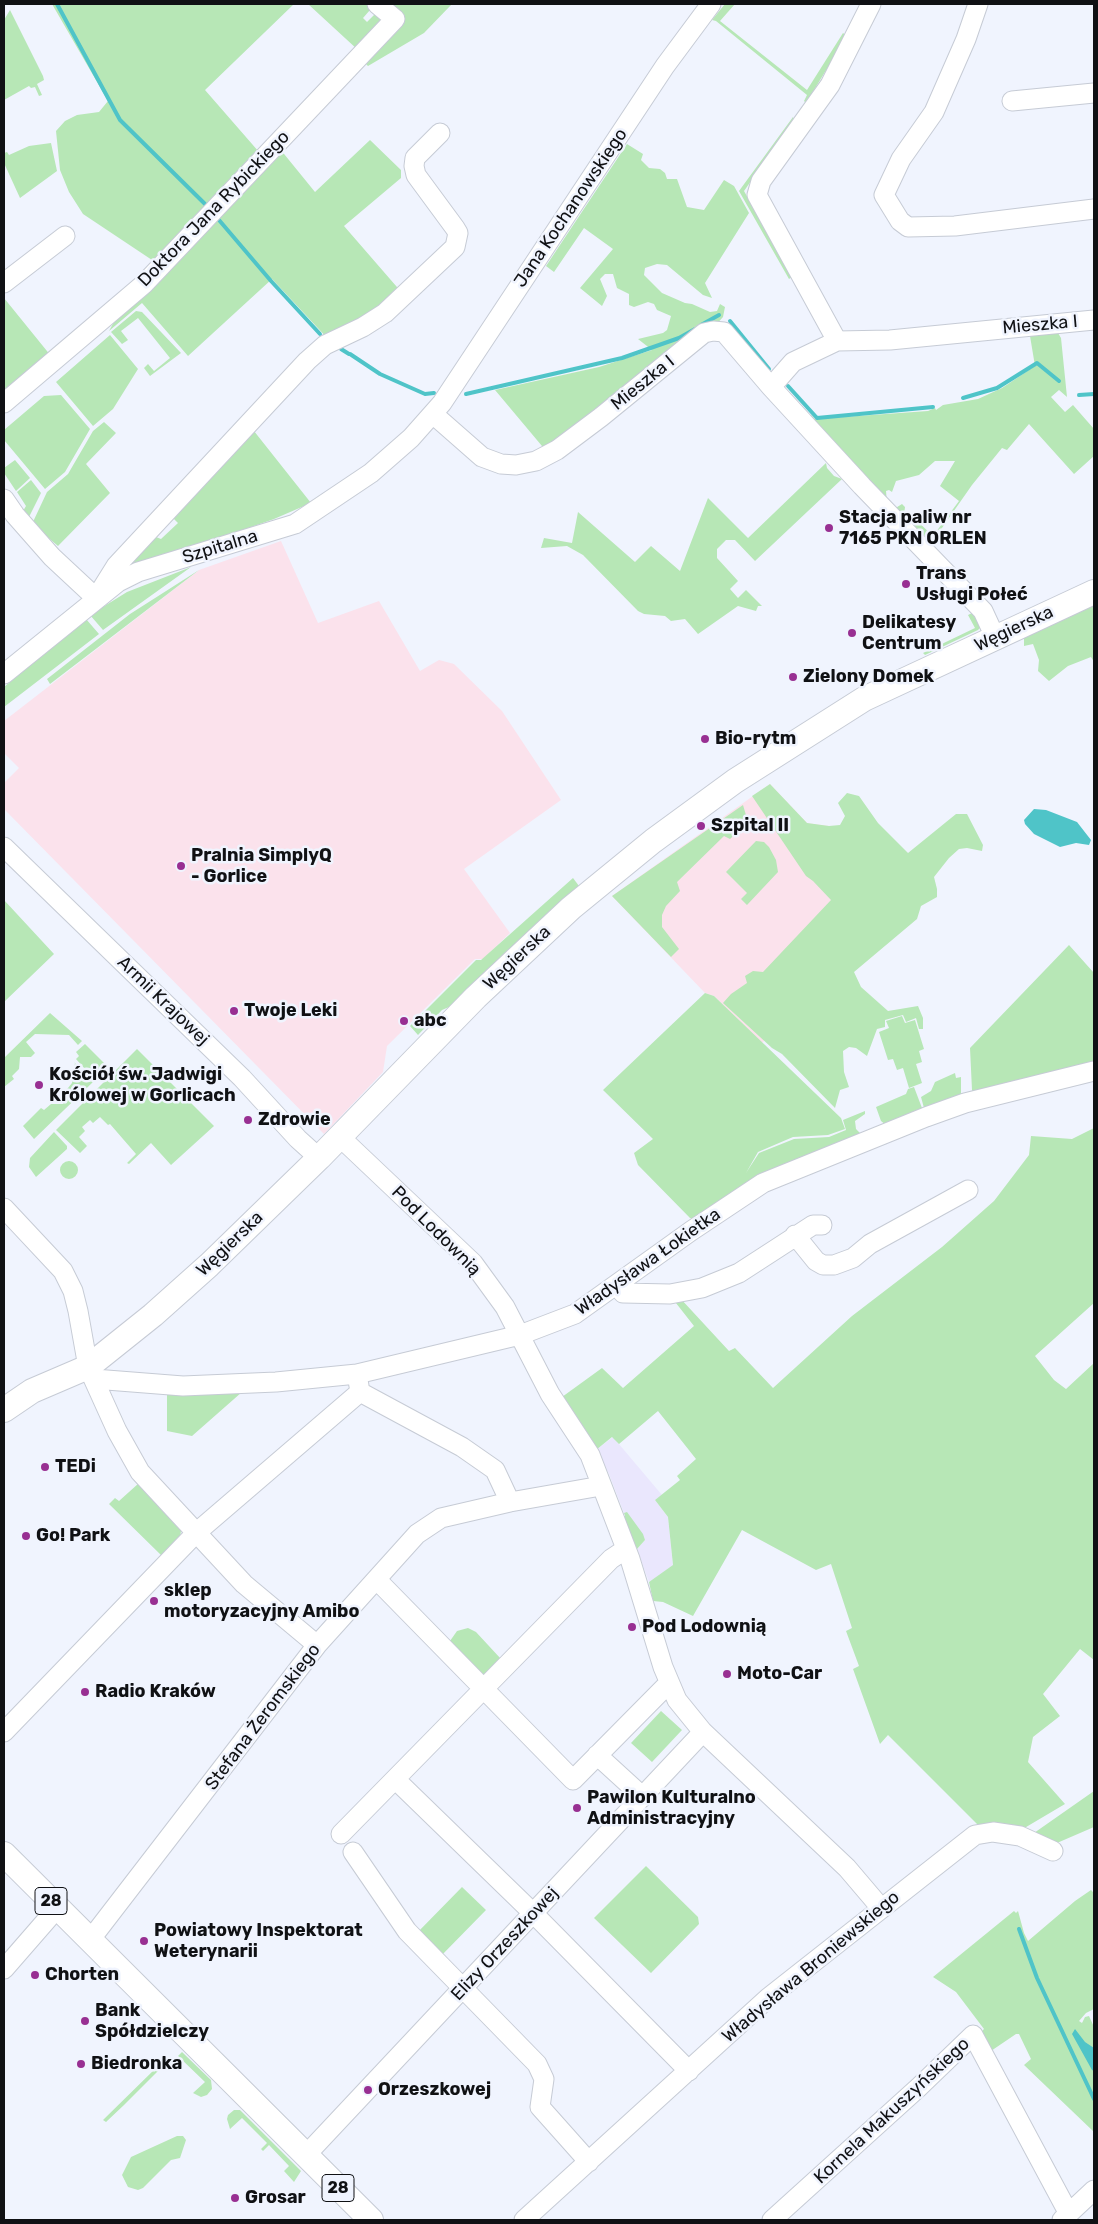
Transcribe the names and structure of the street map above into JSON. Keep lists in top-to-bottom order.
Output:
{
  "streets": {
    "main road": ["Węgierska", "28"],
    "street": [
      "Jana Kochanowskiego",
      "Doktora Jana Rybickiego",
      "Mieszka I",
      "Szpitalna",
      "Armii Krajowej",
      "Pod Lodownią",
      "Władysława Łokietka",
      "Stefana Żeromskiego",
      "Elizy Orzeszkowej",
      "Władysława Broniewskiego",
      "Kornela Makuszyńskiego"
    ]
  },
  "crossings": [
    ["Jana Kochanowskiego", "Mieszka I"],
    ["Jana Kochanowskiego", "Szpitalna"],
    ["Mieszka I", "Szpitalna"],
    ["Węgierska", "Armii Krajowej"],
    ["Węgierska", "Pod Lodownią"],
    ["Węgierska", "Władysława Łokietka"],
    ["Pod Lodownią", "Władysława Łokietka"],
    ["Pod Lodownią", "Stefana Żeromskiego"],
    ["Pod Lodownią", "Elizy Orzeszkowej"],
    ["Pod Lodownią", "Władysława Broniewskiego"],
    ["Stefana Żeromskiego", "28"],
    ["28", "Elizy Orzeszkowej"]
  ],
  "places": [
    "Stacja paliw nr 7165 PKN ORLEN",
    "Trans Usługi Połeć",
    "Delikatesy Centrum",
    "Zielony Domek",
    "Bio-rytm",
    "Szpital II",
    "Pralnia SimplyQ - Gorlice",
    "Twoje Leki",
    "abc",
    "Kościół św. Jadwigi Królowej w Gorlicach",
    "Zdrowie",
    "TEDi",
    "Go! Park",
    "sklep motoryzacyjny Amibo",
    "Pod Lodownią",
    "Moto-Car",
    "Radio Kraków",
    "Pawilon Kulturalno Administracyjny",
    "Powiatowy Inspektorat Weterynarii",
    "Chorten",
    "Bank Spółdzielczy",
    "Biedronka",
    "Orzeszkowej",
    "Grosar"
  ]
}
